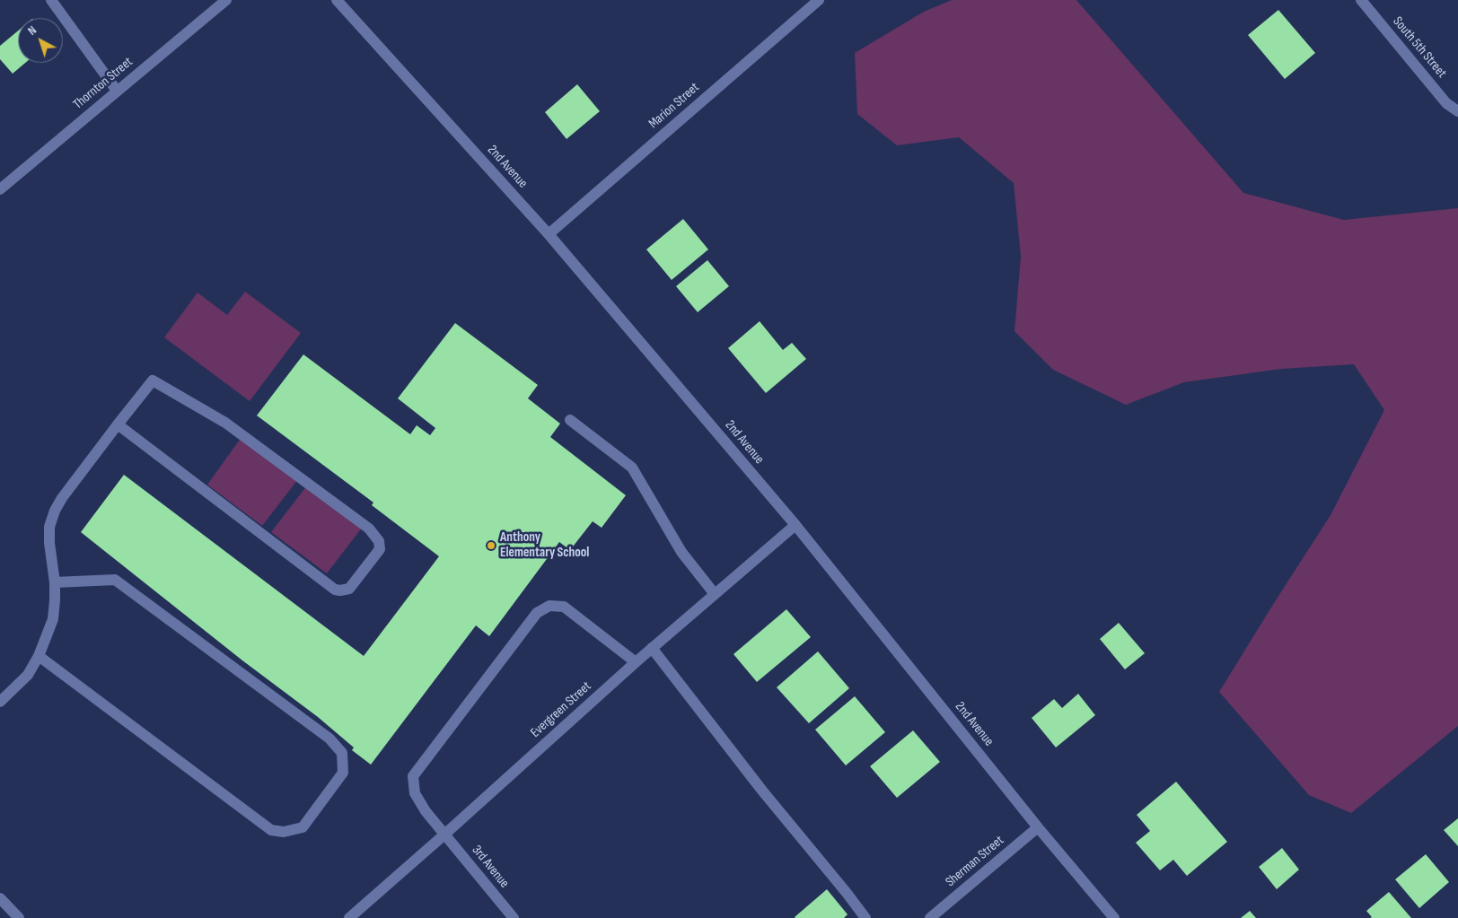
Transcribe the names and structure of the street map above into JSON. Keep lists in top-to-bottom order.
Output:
{
  "streets": {
    "street": [
      "South 5th Street",
      "Thornton Street",
      "Marion Street",
      "2nd Avenue",
      "Evergreen Street",
      "Sherman Street",
      "3rd Avenue"
    ]
  },
  "crossings": [
    ["Marion Street", "2nd Avenue"],
    ["2nd Avenue", "Evergreen Street"],
    ["2nd Avenue", "Sherman Street"],
    ["Evergreen Street", "3rd Avenue"]
  ],
  "places": ["Anthony Elementary School"],
  "north": "top left"
}
